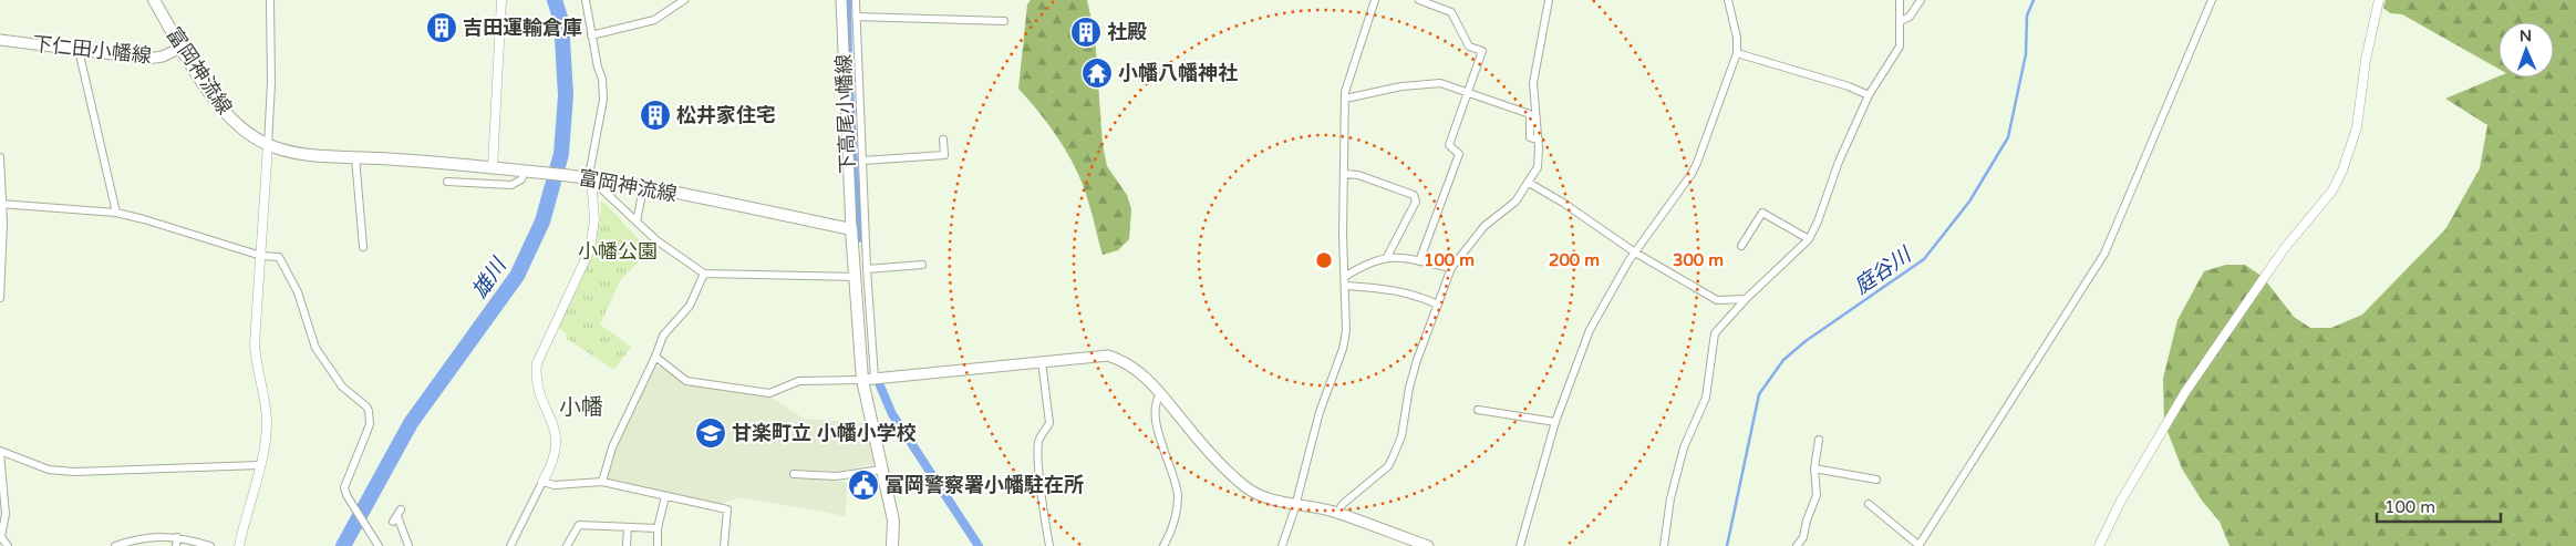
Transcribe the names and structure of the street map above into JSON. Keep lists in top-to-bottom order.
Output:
{
  "streets": {
    "main road": ["下仁田小幡線", "富岡神流線", "下高尾小幡線"]
  },
  "crossings": [
    ["下仁田小幡線", "富岡神流線"],
    ["富岡神流線", "下高尾小幡線"]
  ],
  "districts": ["小幡"],
  "water": ["庭谷川", "雄川"],
  "parks": ["小幡公園"],
  "places": {
    "building": ["吉田運輸倉庫", "社殿", "松井家住宅"],
    "temple": ["小幡八幡神社"],
    "school or university": ["甘楽町立 小幡小学校"],
    "public building": ["富岡警察署小幡駐在所"]
  },
  "scale_bar": "100 m",
  "north": "top",
  "rings": ["100 m", "200 m", "300 m"]
}
